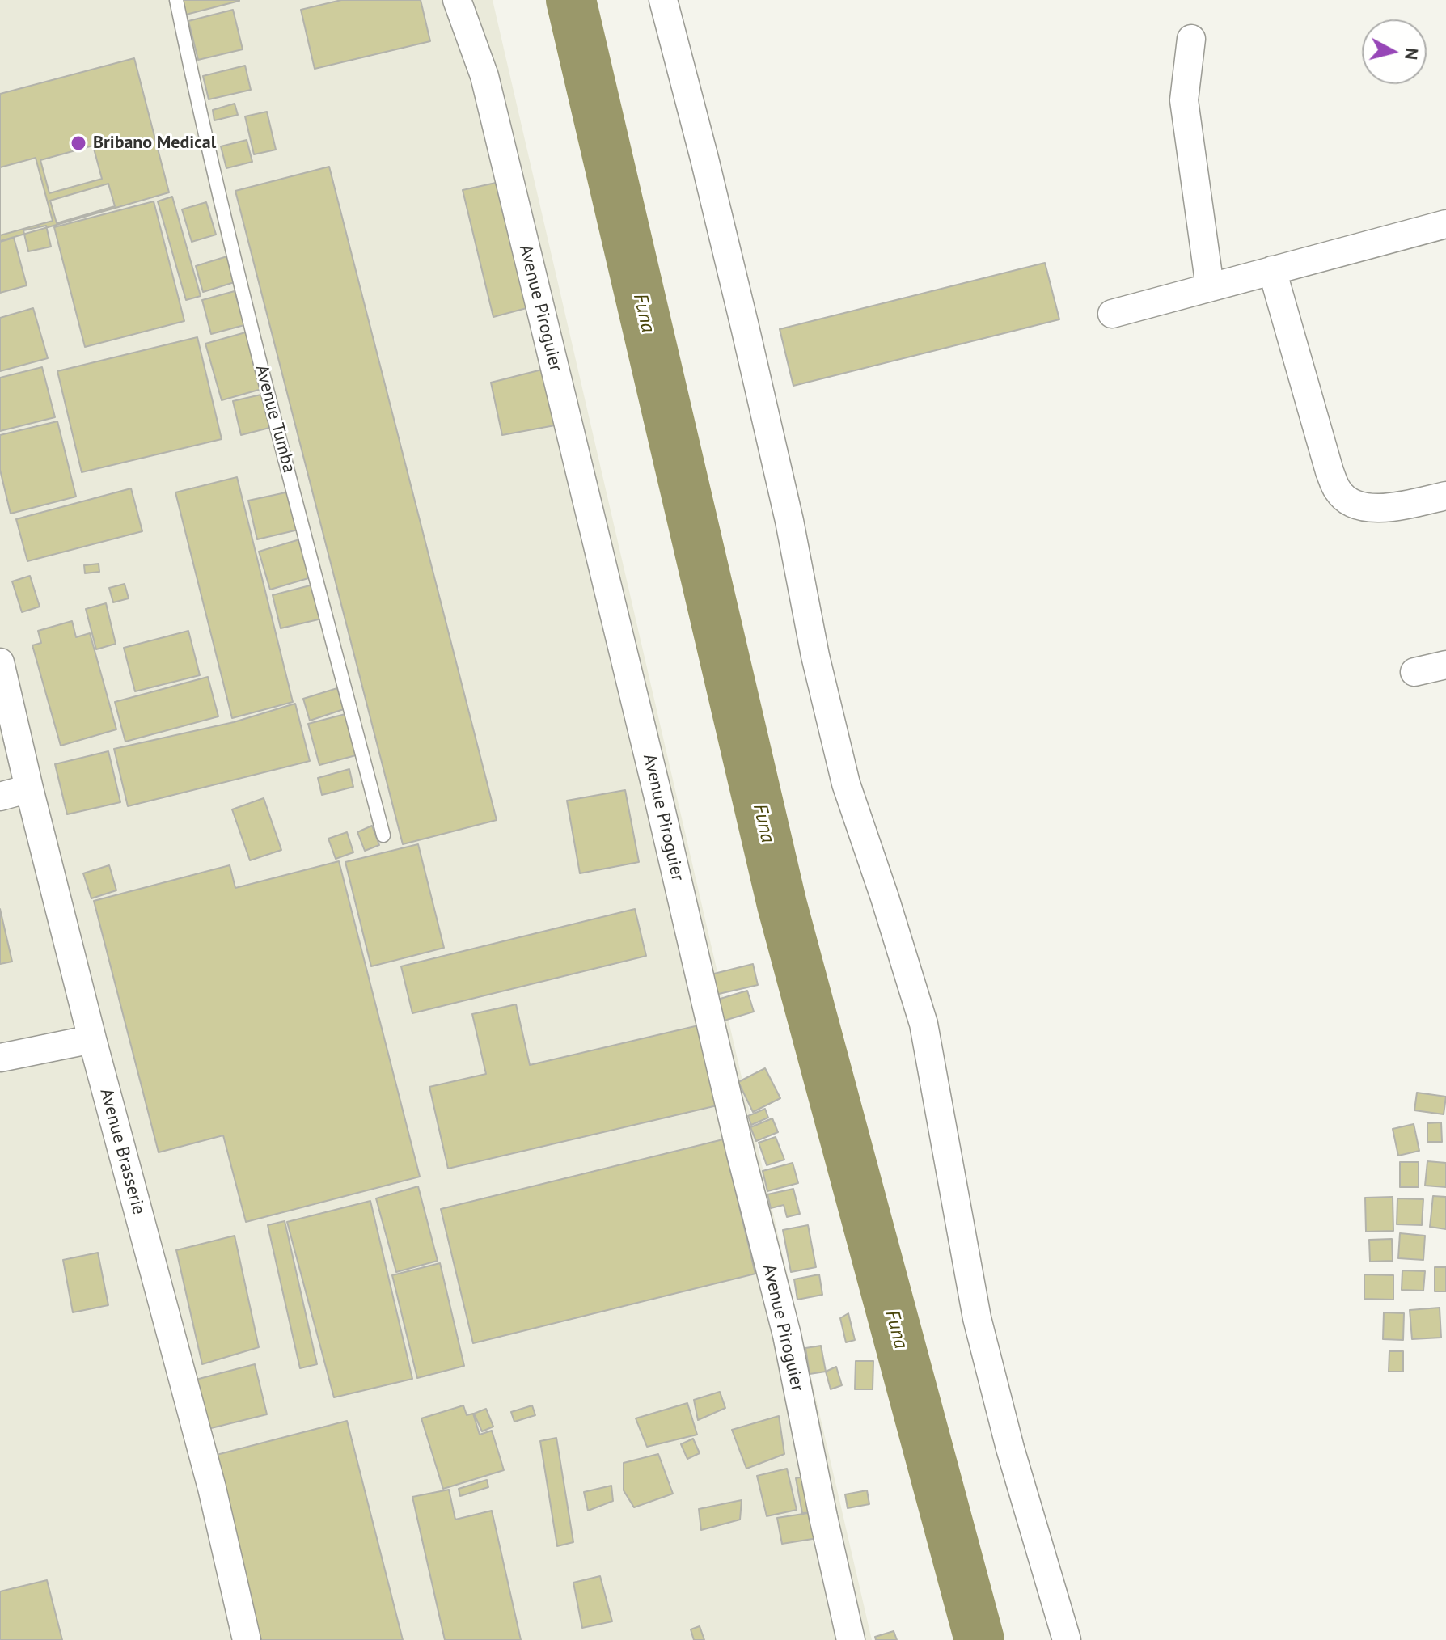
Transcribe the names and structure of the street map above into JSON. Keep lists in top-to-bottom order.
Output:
{
  "streets": {
    "street": ["Avenue Piroguier", "Avenue Brasserie"],
    "lane": ["Avenue Tumba"]
  },
  "water": ["Funa"],
  "places": ["Bribano Medical"],
  "north": "right"
}
